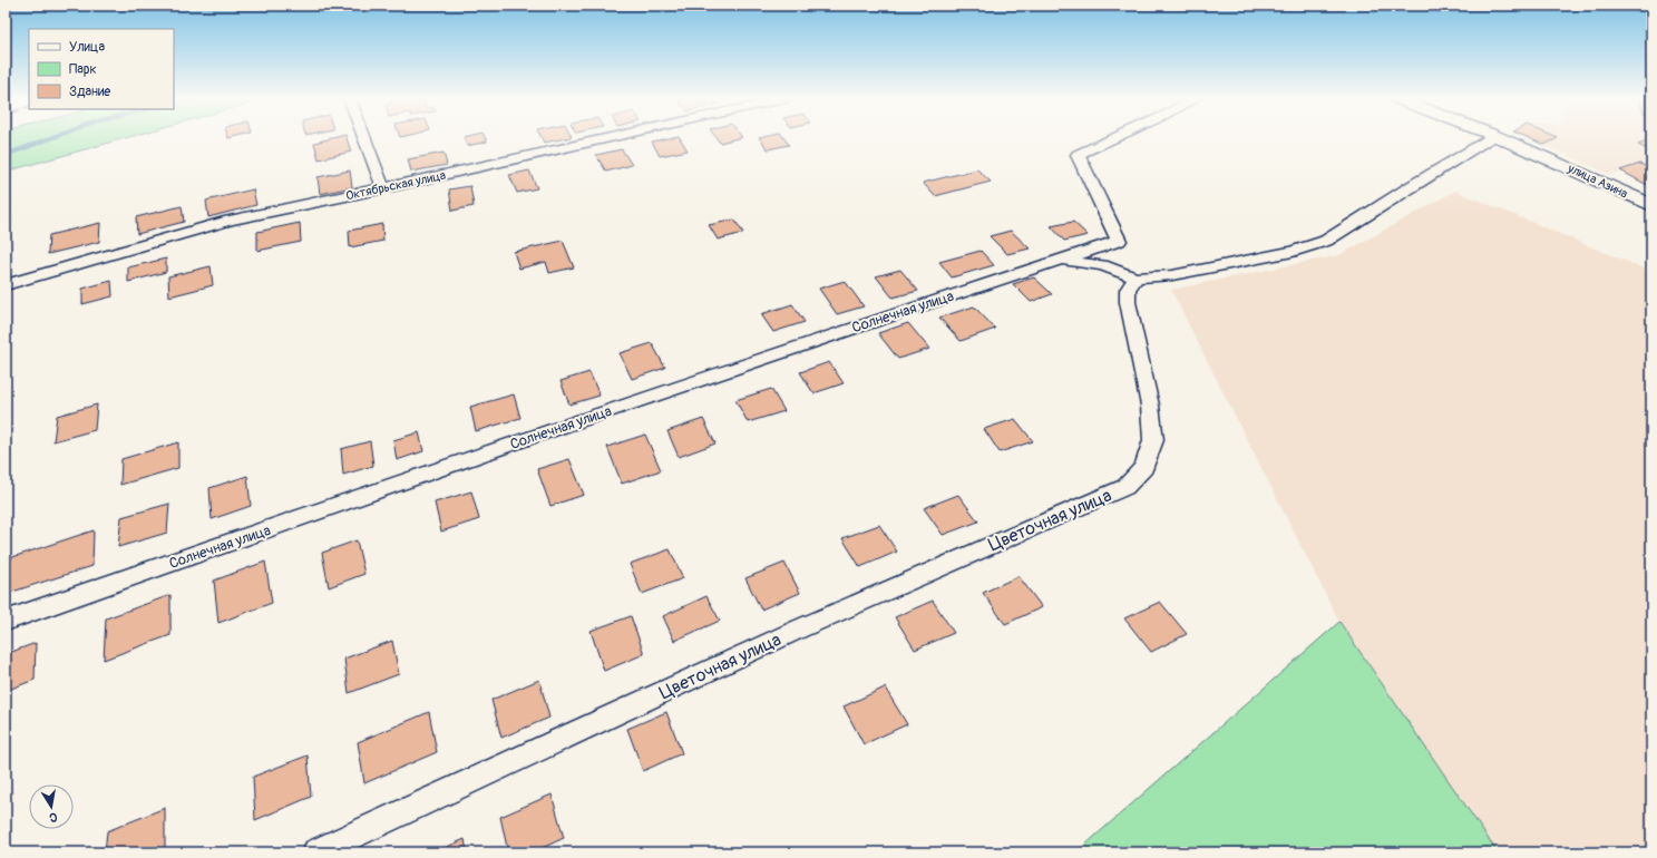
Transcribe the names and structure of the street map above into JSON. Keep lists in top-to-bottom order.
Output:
{
  "streets": {
    "street": [
      "улица Азина",
      "Октябрьская улица",
      "Солнечная улица",
      "Цветочная улица"
    ]
  },
  "legend": ["Улица", "Парк", "Здание"],
  "north": "bottom"
}
